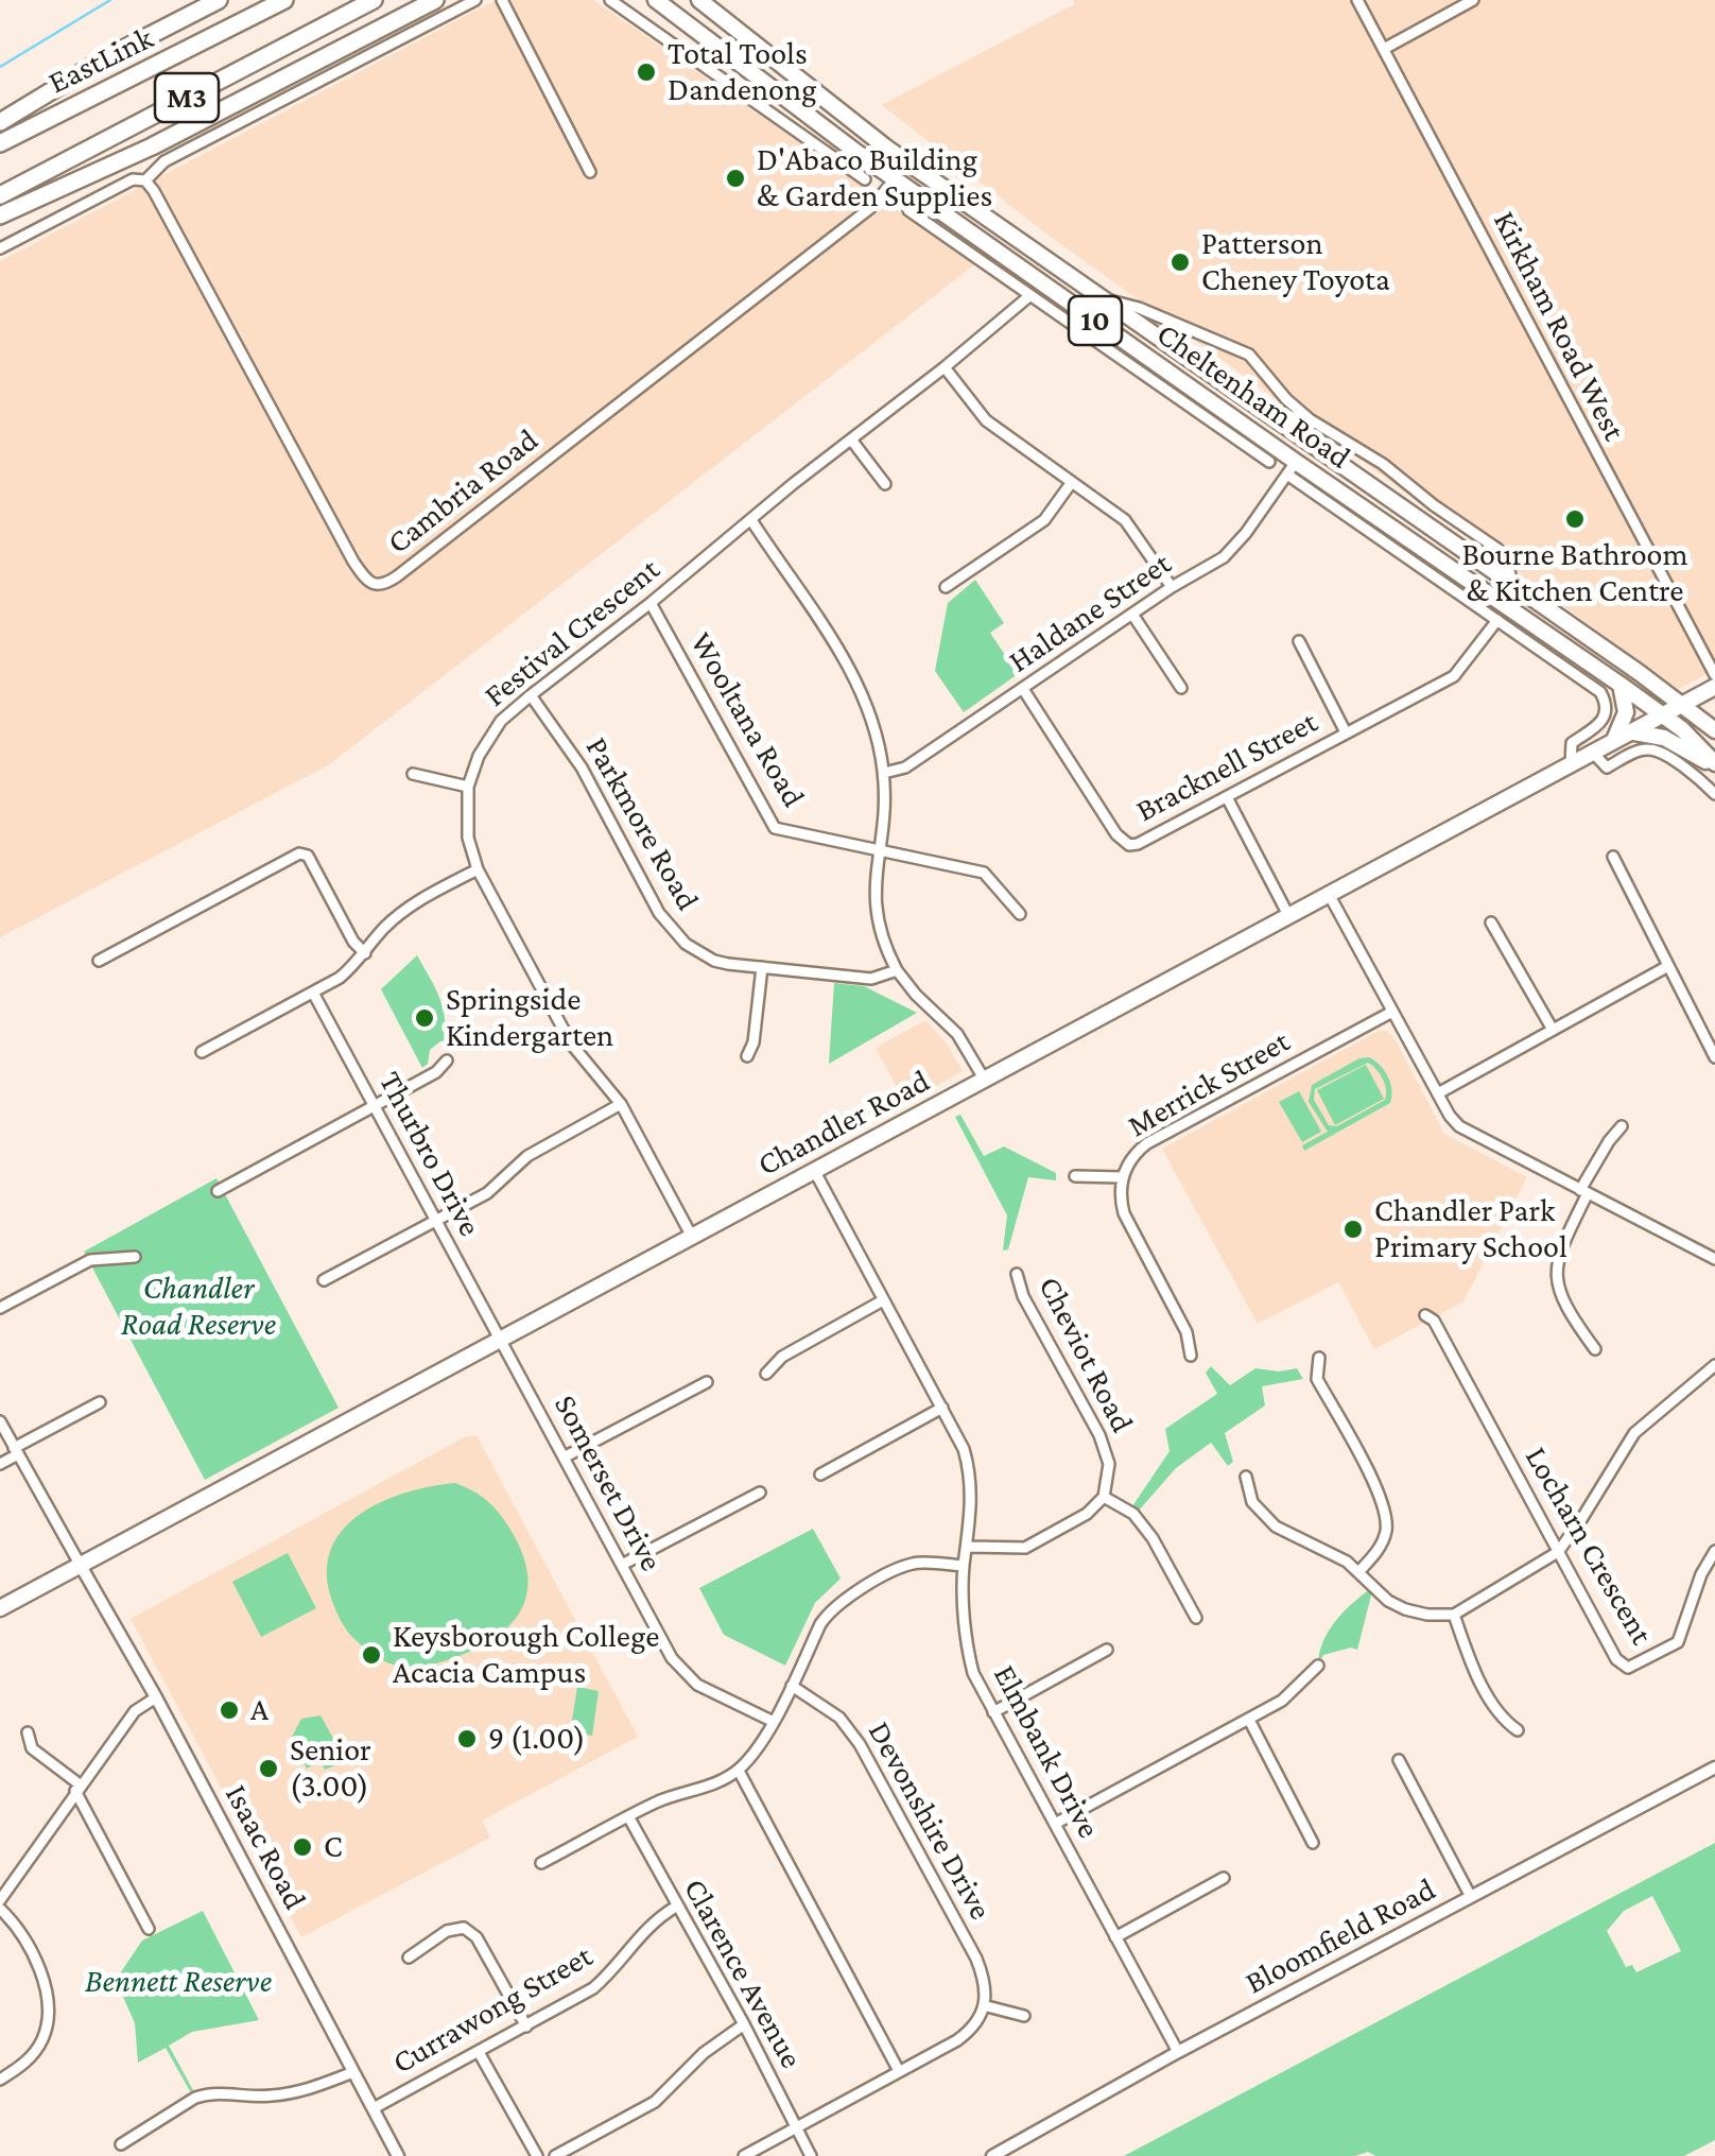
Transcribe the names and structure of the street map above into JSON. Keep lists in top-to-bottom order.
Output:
{
  "streets": {
    "highway": ["EastLink", "M3"],
    "main road": ["10", "Cheltenham Road", "Chandler Road"],
    "street": [
      "Kirkham Road West",
      "Cambria Road",
      "Haldane Street",
      "Festival Crescent",
      "Wooltana Road",
      "Bracknell Street",
      "Parkmore Road",
      "Merrick Street",
      "Thurbro Drive",
      "Cheviot Road",
      "Somerset Drive",
      "Locharn Crescent",
      "Elmbank Drive",
      "Devonshire Drive",
      "Isaac Road",
      "Bloomfield Road",
      "Clarence Avenue",
      "Currawong Street"
    ]
  },
  "crossings": [
    ["Cheltenham Road", "Cambria Road"],
    ["Cheltenham Road", "Haldane Street"],
    ["Cheltenham Road", "Festival Crescent"],
    ["Cheltenham Road", "Bracknell Street"],
    ["Cheltenham Road", "Chandler Road"],
    ["Haldane Street", "Bracknell Street"],
    ["Festival Crescent", "Wooltana Road"],
    ["Festival Crescent", "Parkmore Road"],
    ["Festival Crescent", "Chandler Road"],
    ["Chandler Road", "Thurbro Drive"],
    ["Chandler Road", "Somerset Drive"],
    ["Chandler Road", "Elmbank Drive"],
    ["Chandler Road", "Isaac Road"],
    ["Thurbro Drive", "Somerset Drive"],
    ["Elmbank Drive", "Bloomfield Road"],
    ["Isaac Road", "Currawong Street"],
    ["Clarence Avenue", "Currawong Street"]
  ],
  "parks": ["Chandler Road Reserve", "Bennett Reserve"],
  "places": [
    "Total Tools Dandenong",
    "D'Abaco Building & Garden Supplies",
    "Patterson Cheney Toyota",
    "Bourne Bathroom & Kitchen Centre",
    "Springside Kindergarten",
    "Chandler Park Primary School",
    "Keysborough College Acacia Campus",
    "A",
    "9 (1.00)",
    "Senior (3.00)",
    "C"
  ]
}
